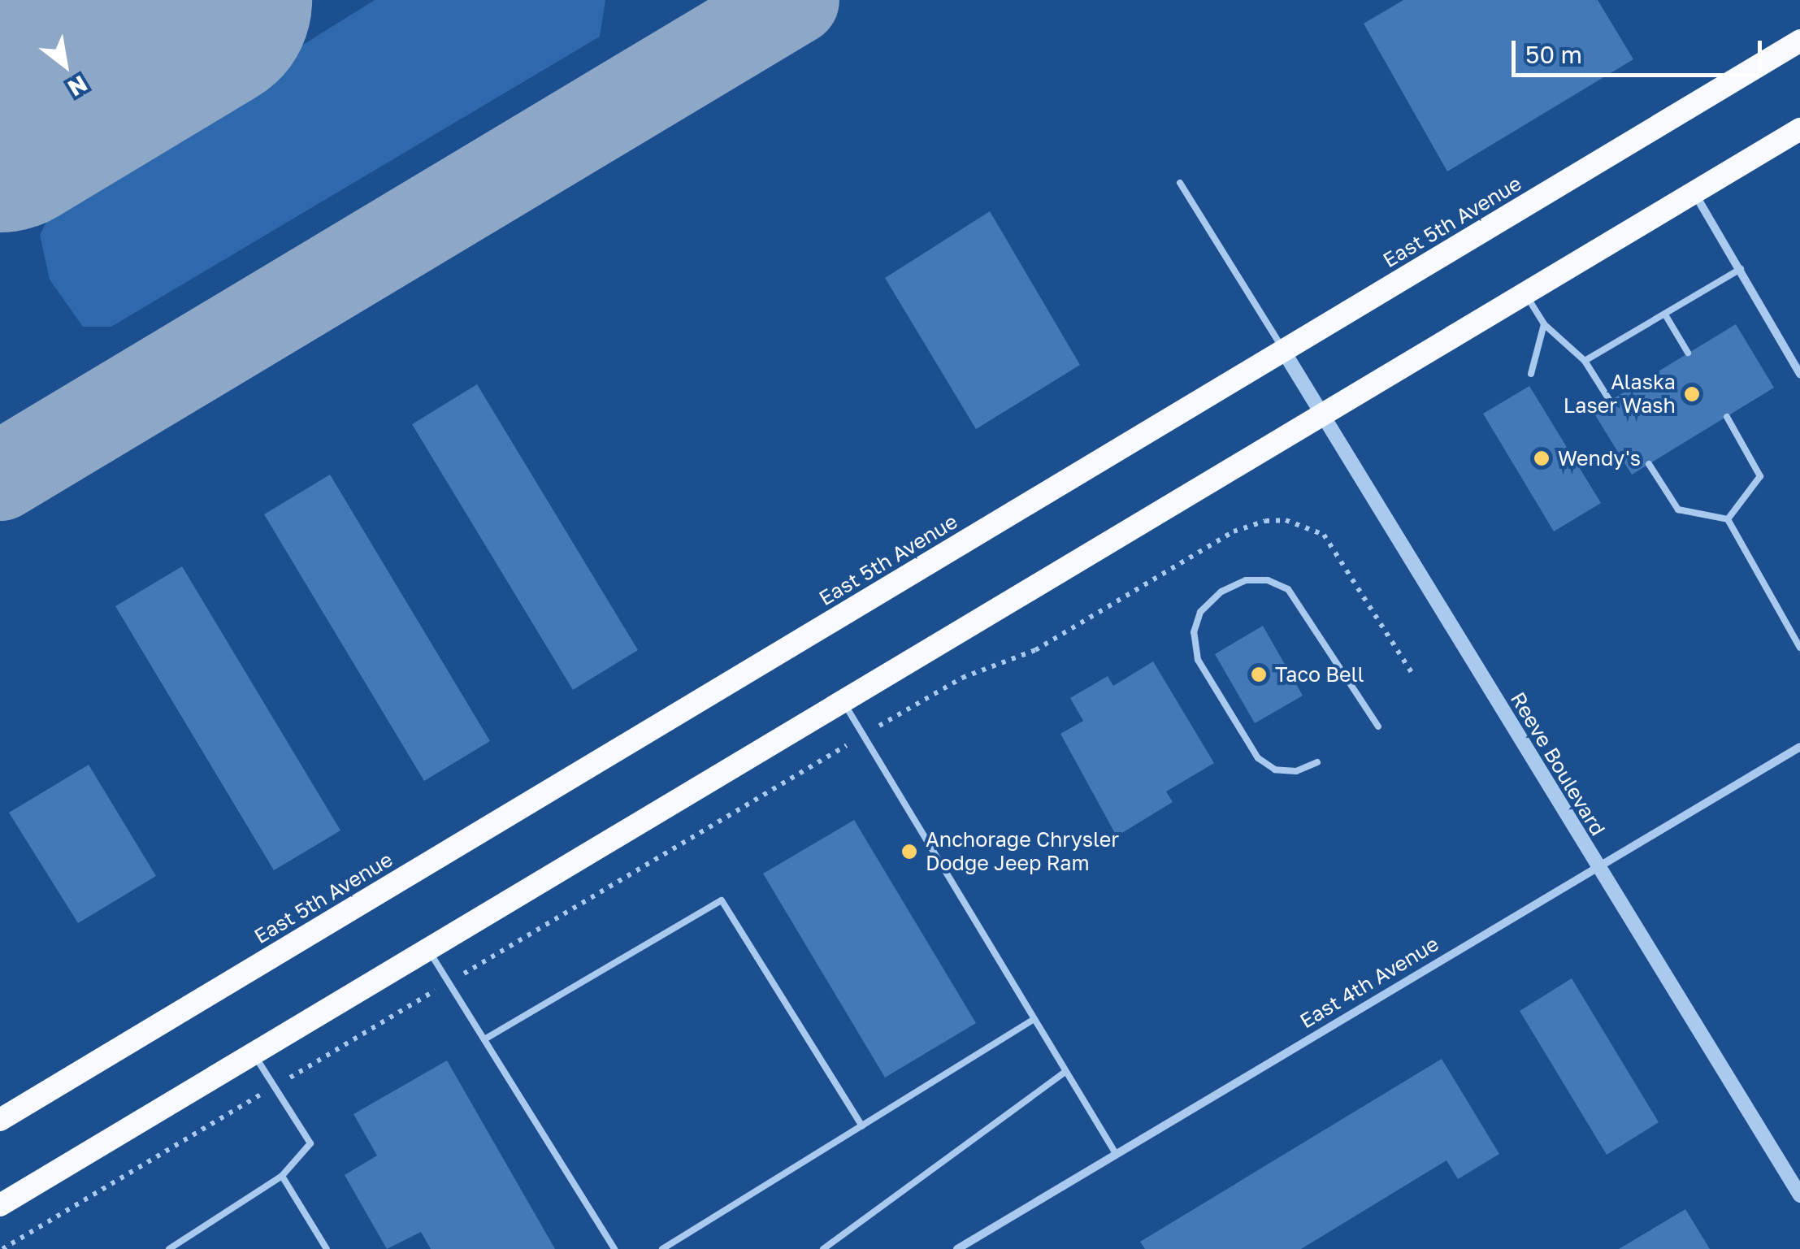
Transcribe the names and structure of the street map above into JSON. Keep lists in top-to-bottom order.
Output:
{
  "streets": {
    "highway": ["East 5th Avenue"],
    "street": ["Reeve Boulevard", "East 4th Avenue"]
  },
  "crossings": [
    ["East 5th Avenue", "Reeve Boulevard"],
    ["Reeve Boulevard", "East 4th Avenue"]
  ],
  "places": [
    "Alaska Laser Wash",
    "Wendy's",
    "Taco Bell",
    "Anchorage Chrysler Dodge Jeep Ram"
  ],
  "scale_bar": "50 m",
  "north": "bottom right"
}
